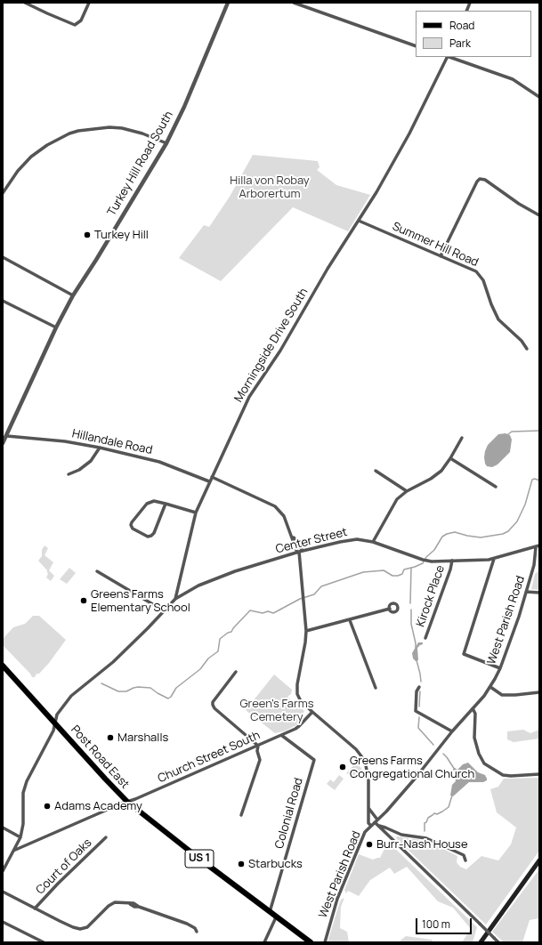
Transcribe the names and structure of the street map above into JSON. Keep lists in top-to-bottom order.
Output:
{
  "streets": {
    "main road": ["Post Road East", "US 1"],
    "street": [
      "Turkey Hill Road South",
      "Summer Hill Road",
      "Morningside Drive South",
      "Hillandale Road",
      "Center Street",
      "Kirock Place",
      "West Parish Road",
      "Church Street South",
      "Colonial Road",
      "Court of Oaks"
    ]
  },
  "crossings": [
    ["Turkey Hill Road South", "Hillandale Road"],
    ["Summer Hill Road", "Morningside Drive South"],
    ["Morningside Drive South", "Hillandale Road"],
    ["Morningside Drive South", "Center Street"],
    ["Morningside Drive South", "Post Road East"],
    ["Morningside Drive South", "Church Street South"],
    ["Center Street", "Kirock Place"],
    ["Center Street", "West Parish Road"],
    ["Post Road East", "Church Street South"],
    ["Post Road East", "Colonial Road"],
    ["Church Street South", "Colonial Road"]
  ],
  "parks": ["Hilla von Robay Arborertum", "Green's Farms Cemetery"],
  "places": [
    "Turkey Hill",
    "Greens Farms Elementary School",
    "Marshalls",
    "Greens Farms Congregational Church",
    "Adams Academy",
    "Burr-Nash House",
    "Starbucks"
  ],
  "legend": ["Road", "Park"],
  "scale_bar": "100 m"
}
